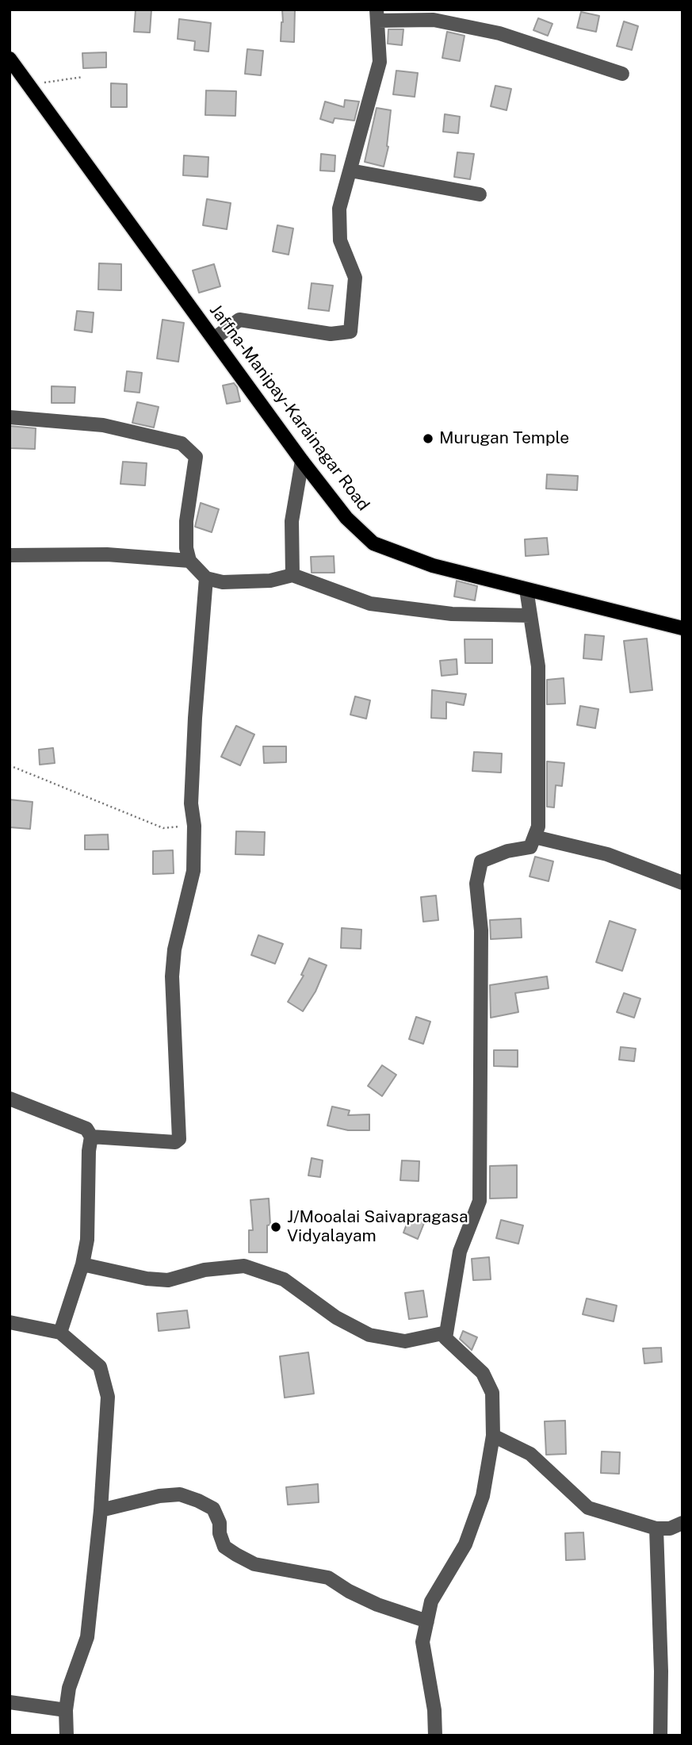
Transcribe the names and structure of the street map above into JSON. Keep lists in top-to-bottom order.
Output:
{
  "streets": {
    "main road": ["Jaffna-Manipay-Karainagar Road"]
  },
  "places": ["Murugan Temple", "J/Mooalai Saivapragasa Vidyalayam"]
}
